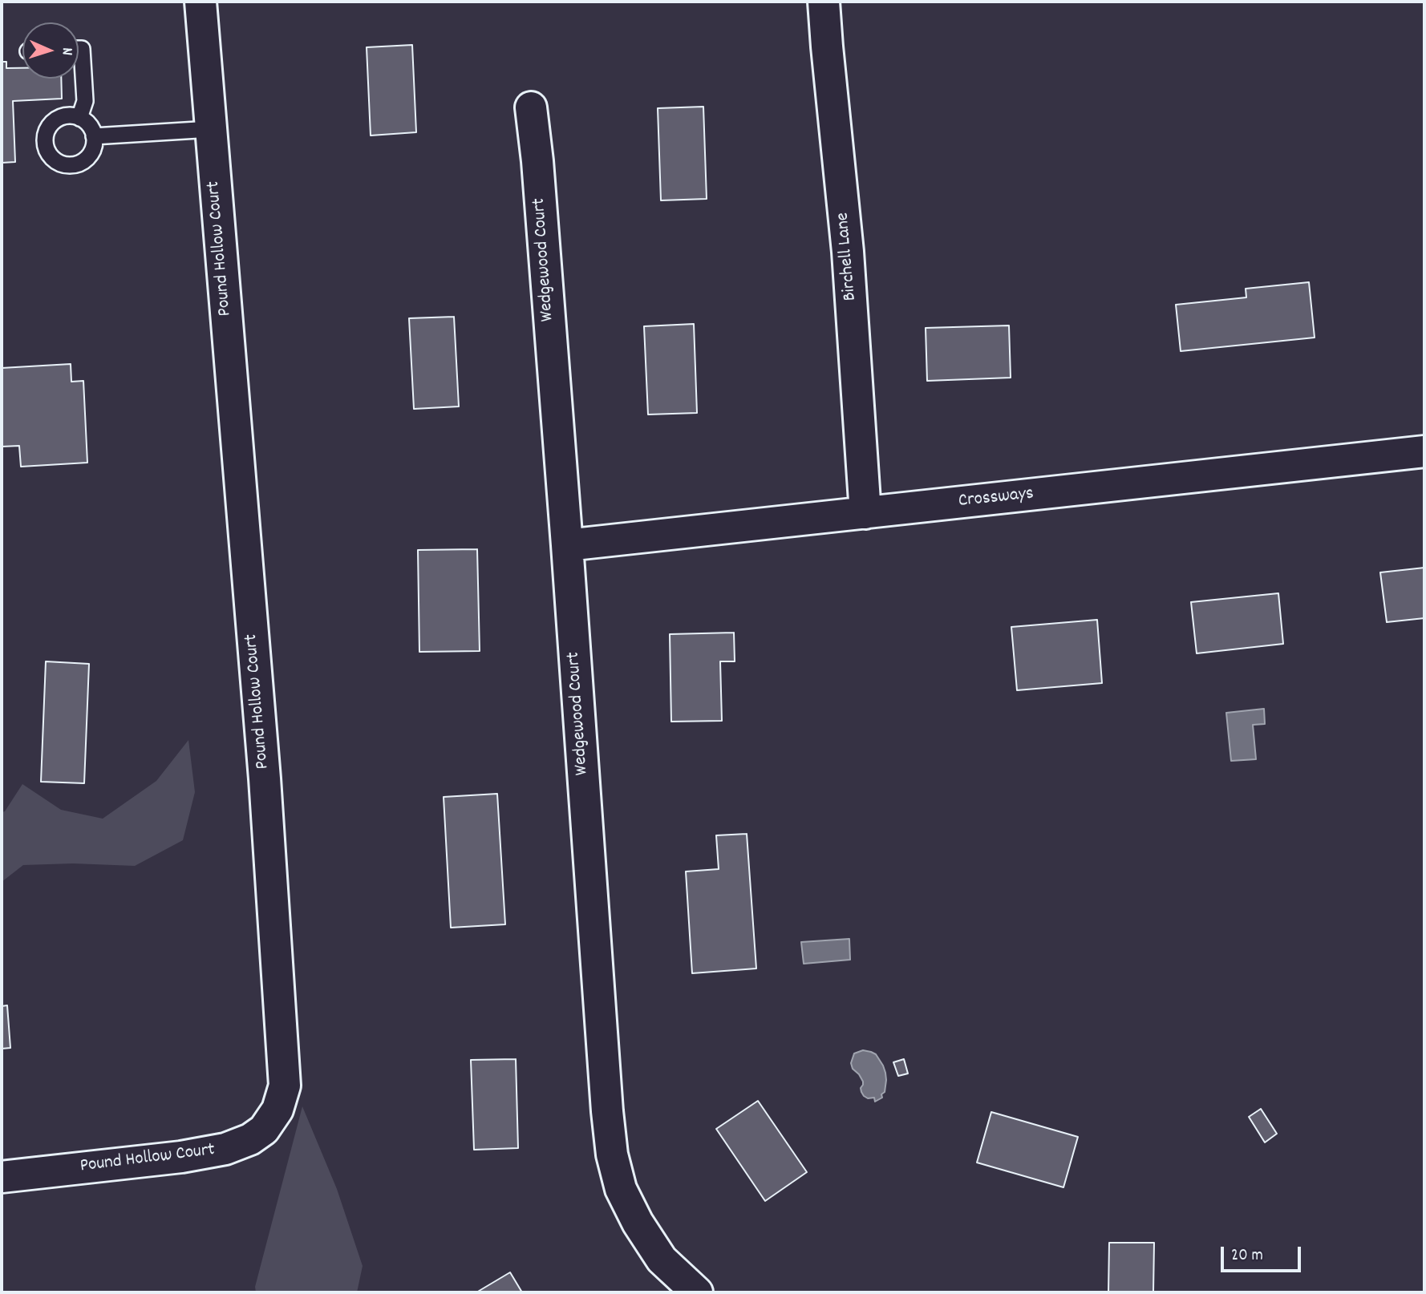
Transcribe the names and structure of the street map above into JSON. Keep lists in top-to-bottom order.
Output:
{
  "streets": {
    "street": [
      "Pound Hollow Court",
      "Birchell Lane",
      "Wedgewood Court",
      "Crossways"
    ]
  },
  "crossings": [
    ["Birchell Lane", "Crossways"],
    ["Wedgewood Court", "Crossways"]
  ],
  "scale_bar": "20 m",
  "north": "right"
}
